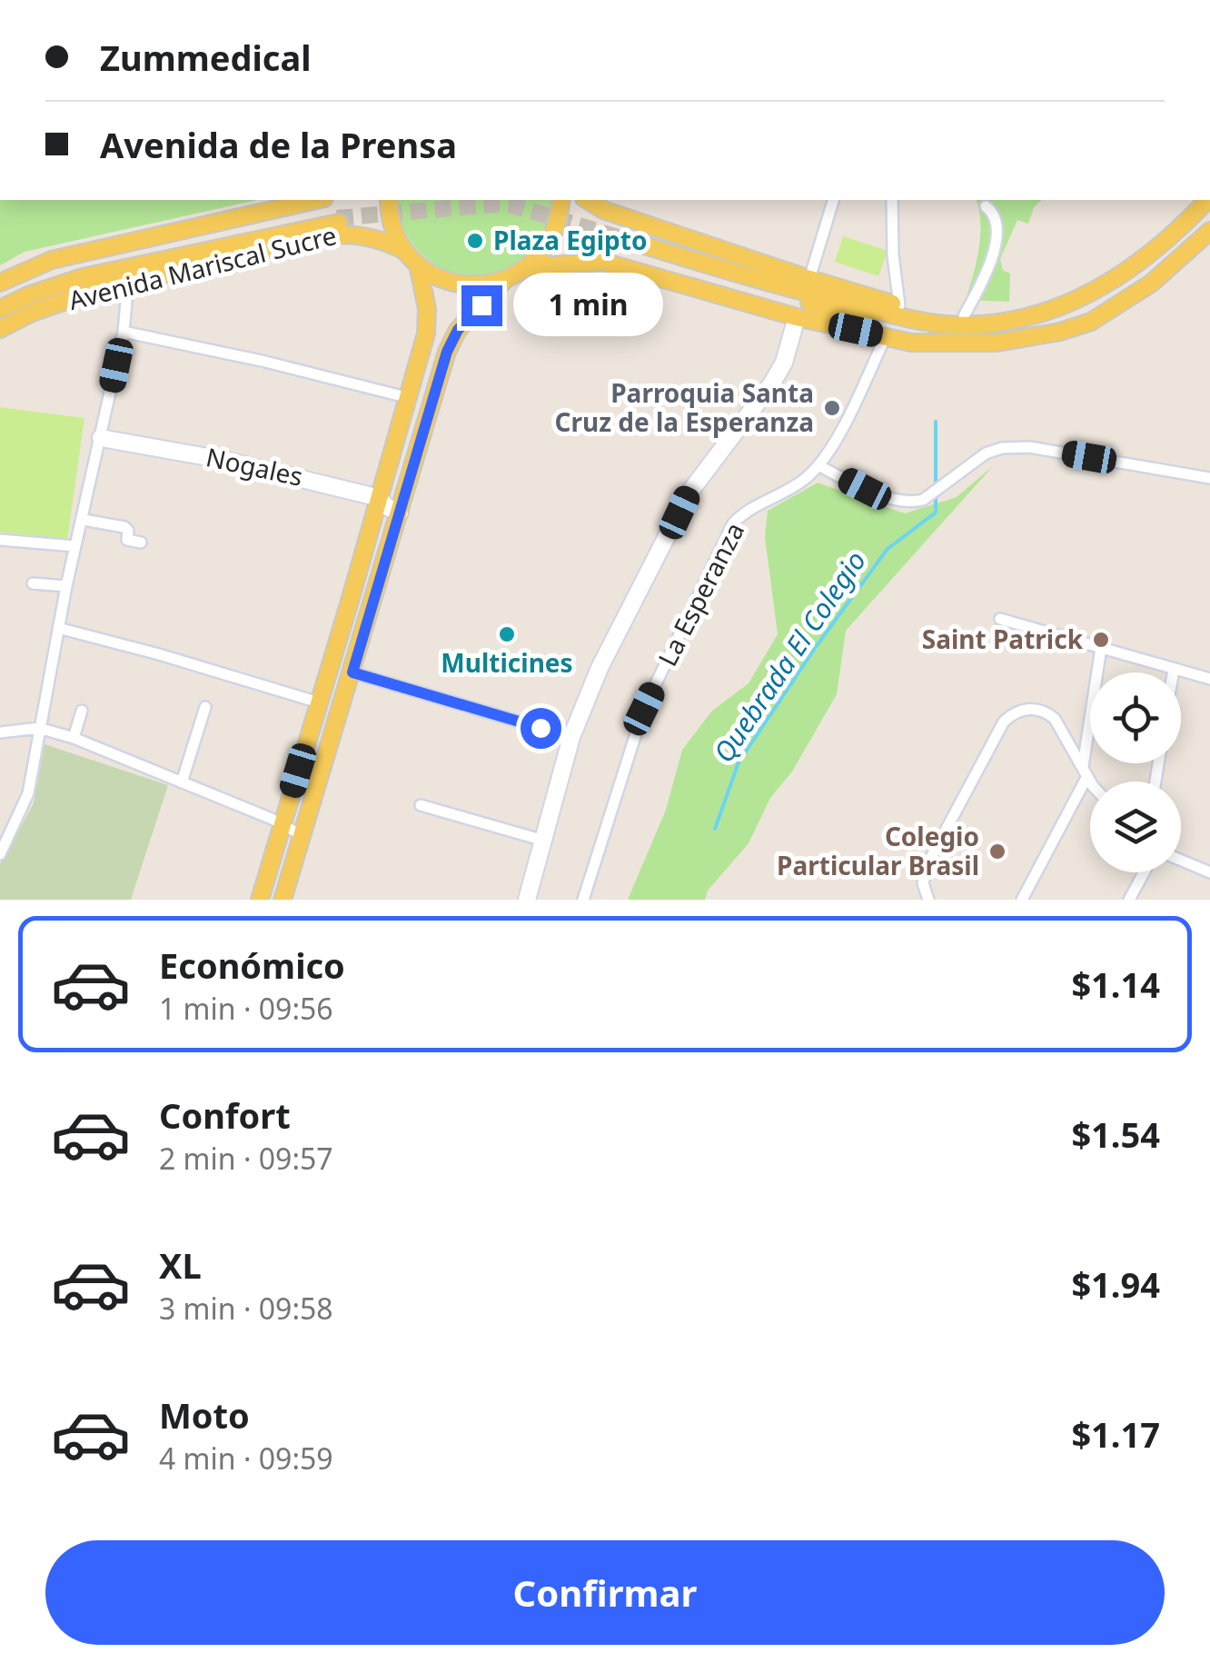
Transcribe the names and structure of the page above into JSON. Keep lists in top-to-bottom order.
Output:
{
  "streets": {
    "main road": ["Avenida Mariscal Sucre", "Nogales"],
    "street": ["La Esperanza"]
  },
  "water": ["Quebrada El Colegio"],
  "places": [
    "Plaza Egipto",
    "Parroquia Santa Cruz de la Esperanza",
    "Multicines",
    "Saint Patrick",
    "Colegio Particular Brasil"
  ],
  "page": {
    "banner": ["Zummedical", "Avenida de la Prensa"],
    "bubble": "1 min",
    "list": [
      {
        "name": "Económico",
        "note": "1 min · 09:56",
        "value": "$1.14"
      },
      {
        "name": "Confort",
        "note": "2 min · 09:57",
        "value": "$1.54"
      },
      {
        "name": "XL",
        "note": "3 min · 09:58",
        "value": "$1.94"
      },
      {
        "name": "Moto",
        "note": "4 min · 09:59",
        "value": "$1.17"
      }
    ],
    "buttons": "Confirmar"
  }
}
